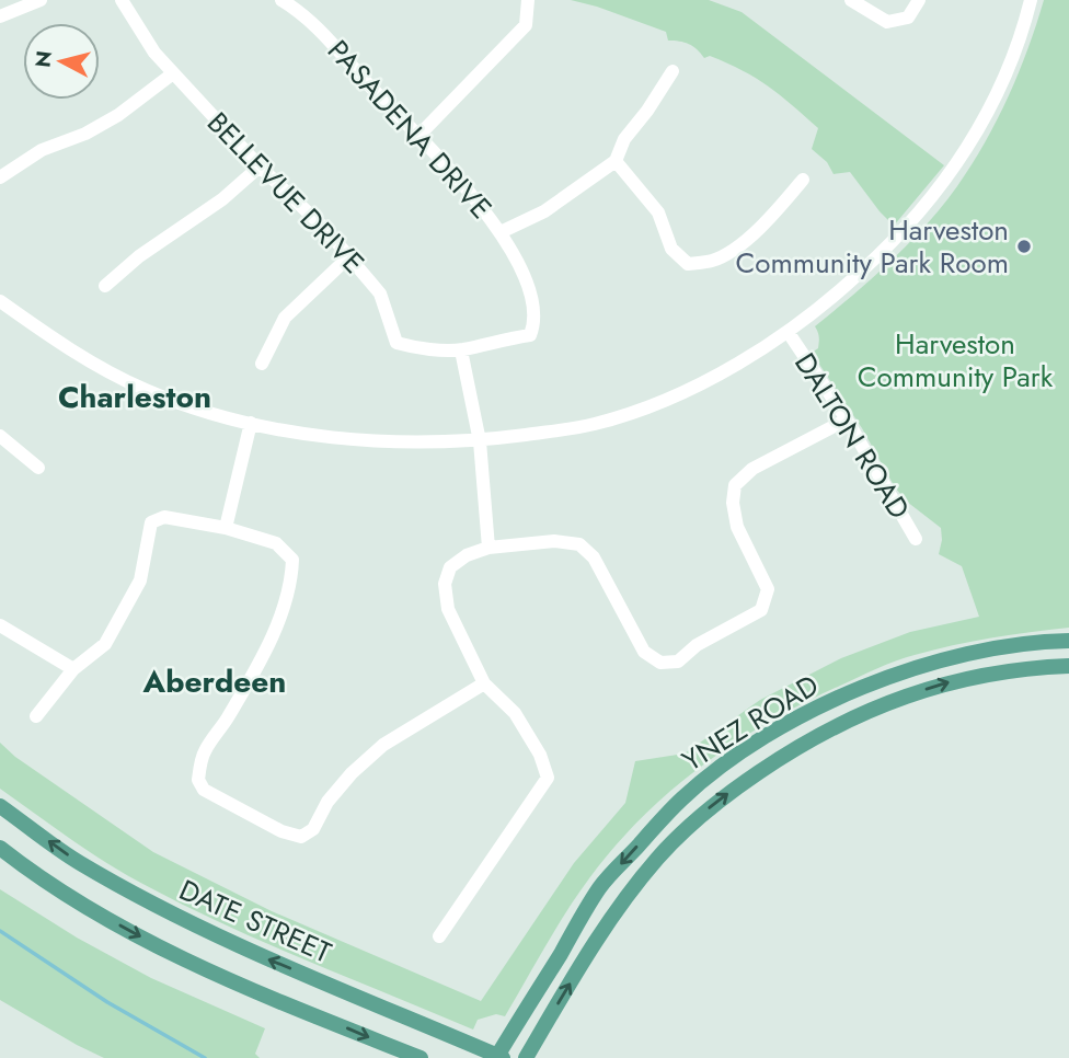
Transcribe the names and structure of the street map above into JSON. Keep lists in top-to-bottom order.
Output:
{
  "streets": {
    "main road": ["YNEZ ROAD", "DATE STREET"],
    "street": ["PASADENA DRIVE", "BELLEVUE DRIVE", "DALTON ROAD"]
  },
  "crossings": [
    ["PASADENA DRIVE", "BELLEVUE DRIVE"],
    ["YNEZ ROAD", "DATE STREET"]
  ],
  "districts": ["Charleston", "Aberdeen"],
  "parks": ["Harveston Community Park"],
  "places": ["Harveston Community Park Room"],
  "north": "left"
}
